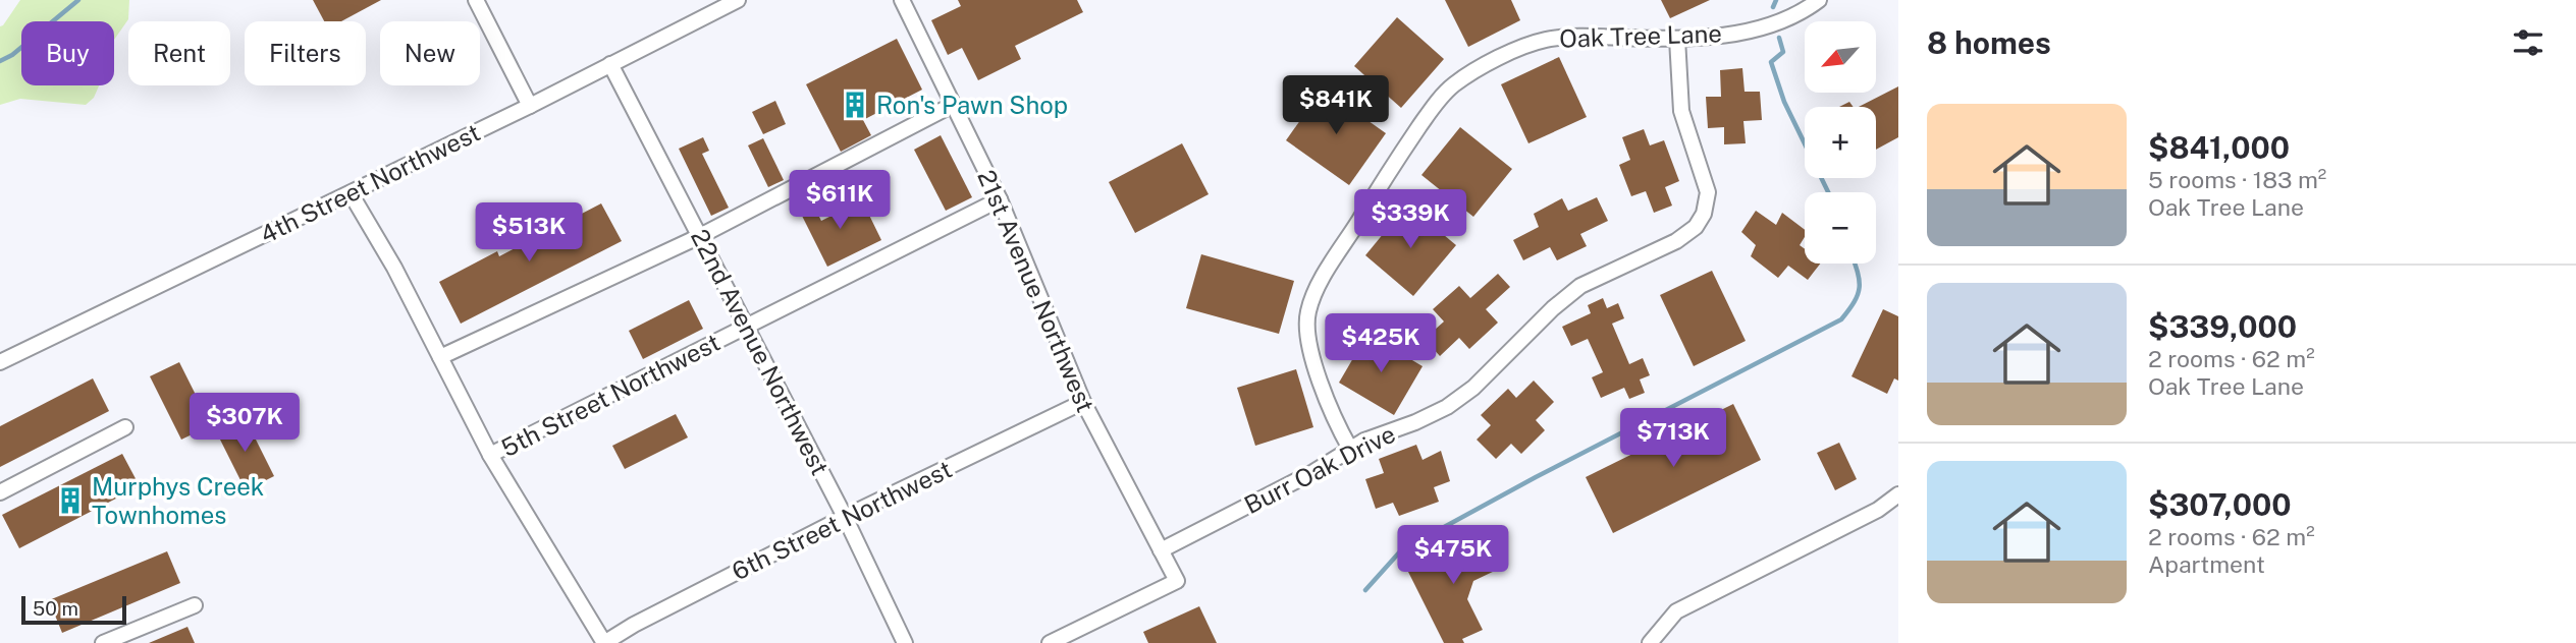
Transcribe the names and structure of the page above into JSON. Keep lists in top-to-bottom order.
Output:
{
  "streets": {
    "street": [
      "Oak Tree Lane",
      "4th Street Northwest",
      "21st Avenue Northwest",
      "22nd Avenue Northwest",
      "5th Street Northwest",
      "Burr Oak Drive",
      "6th Street Northwest"
    ]
  },
  "crossings": [
    ["Oak Tree Lane", "Burr Oak Drive"],
    ["4th Street Northwest", "22nd Avenue Northwest"],
    ["21st Avenue Northwest", "5th Street Northwest"],
    ["21st Avenue Northwest", "Burr Oak Drive"],
    ["21st Avenue Northwest", "6th Street Northwest"],
    ["22nd Avenue Northwest", "5th Street Northwest"],
    ["22nd Avenue Northwest", "6th Street Northwest"]
  ],
  "places": {
    "building": ["Ron's Pawn Shop", "Murphys Creek Townhomes"]
  },
  "scale_bar": "50 m",
  "north": "bottom left",
  "page": {
    "heading": "8 homes",
    "map_buttons": ["+", "−"],
    "chip": [
      "Buy",
      "Rent",
      "Filters",
      "New"
    ],
    "price": [
      "$841K",
      "$611K",
      "$339K",
      "$513K",
      "$425K",
      "$307K",
      "$713K",
      "$475K"
    ],
    "list": [
      {
        "name": "$841,000",
        "note": "5 rooms · 183 m² · Oak Tree Lane"
      },
      {
        "name": "$339,000",
        "note": "2 rooms · 62 m² · Oak Tree Lane"
      },
      {
        "name": "$307,000",
        "note": "2 rooms · 62 m² · Apartment"
      }
    ],
    "scale": "50 m"
  }
}
